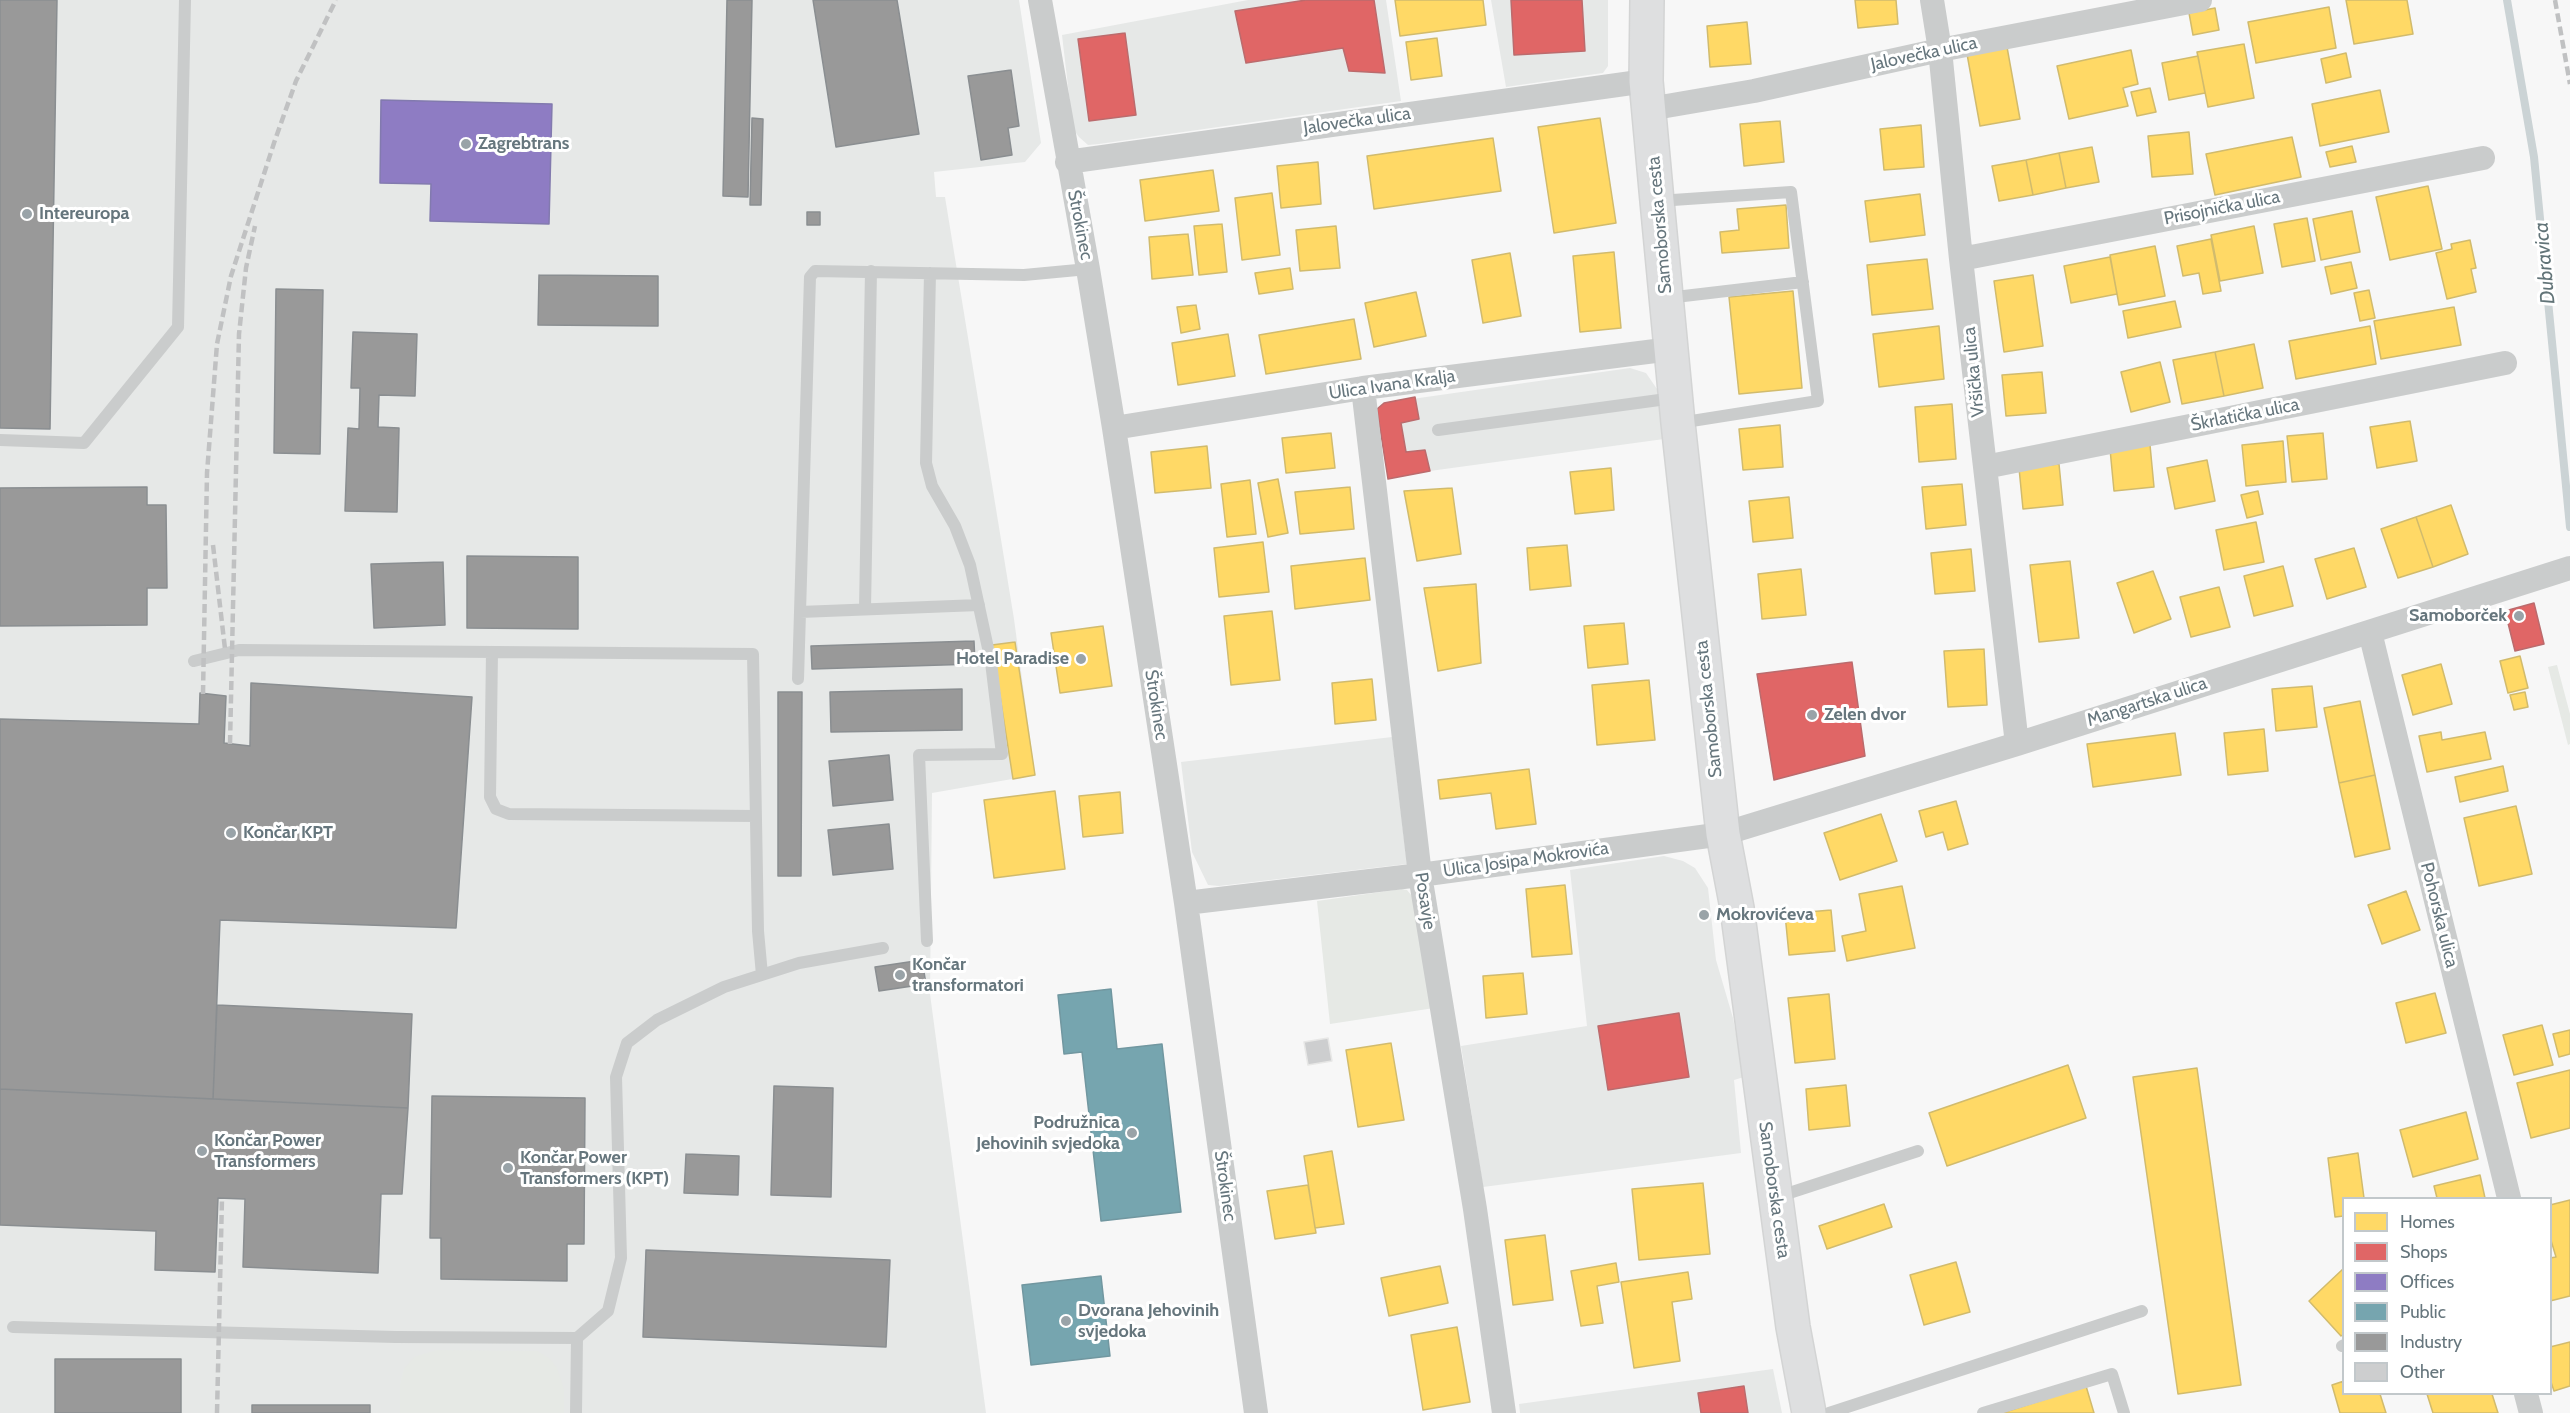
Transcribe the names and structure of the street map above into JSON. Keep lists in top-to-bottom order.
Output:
{
  "streets": {
    "street": [
      "Jalovečka ulica",
      "Prisojnička ulica",
      "Štrokinec",
      "Samoborska cesta",
      "Vršička ulica",
      "Ulica Ivana Kralja",
      "Škrlatička ulica",
      "Mangartska ulica",
      "Ulica Josipa Mokrovića",
      "Posavje",
      "Pohorska ulica"
    ]
  },
  "crossings": [
    ["Jalovečka ulica", "Štrokinec"],
    ["Jalovečka ulica", "Samoborska cesta"],
    ["Jalovečka ulica", "Vršička ulica"],
    ["Prisojnička ulica", "Vršička ulica"],
    ["Štrokinec", "Ulica Ivana Kralja"],
    ["Štrokinec", "Ulica Josipa Mokrovića"],
    ["Samoborska cesta", "Ulica Ivana Kralja"],
    ["Samoborska cesta", "Mangartska ulica"],
    ["Samoborska cesta", "Ulica Josipa Mokrovića"],
    ["Vršička ulica", "Škrlatička ulica"],
    ["Vršička ulica", "Mangartska ulica"],
    ["Ulica Ivana Kralja", "Posavje"],
    ["Mangartska ulica", "Ulica Josipa Mokrovića"],
    ["Mangartska ulica", "Pohorska ulica"],
    ["Ulica Josipa Mokrovića", "Posavje"]
  ],
  "water": ["Dubravica"],
  "places": [
    "Zagrebtrans",
    "Intereuropa",
    "Samoborček",
    "Hotel Paradise",
    "Zelen dvor",
    "Končar KPT",
    "Mokrovićeva",
    "Končar transformatori",
    "Podružnica Jehovinih svjedoka",
    "Končar Power Transformers",
    "Končar Power Transformers (KPT)",
    "Dvorana Jehovinih svjedoka"
  ],
  "legend": [
    "Homes",
    "Shops",
    "Offices",
    "Public",
    "Industry",
    "Other"
  ]
}
